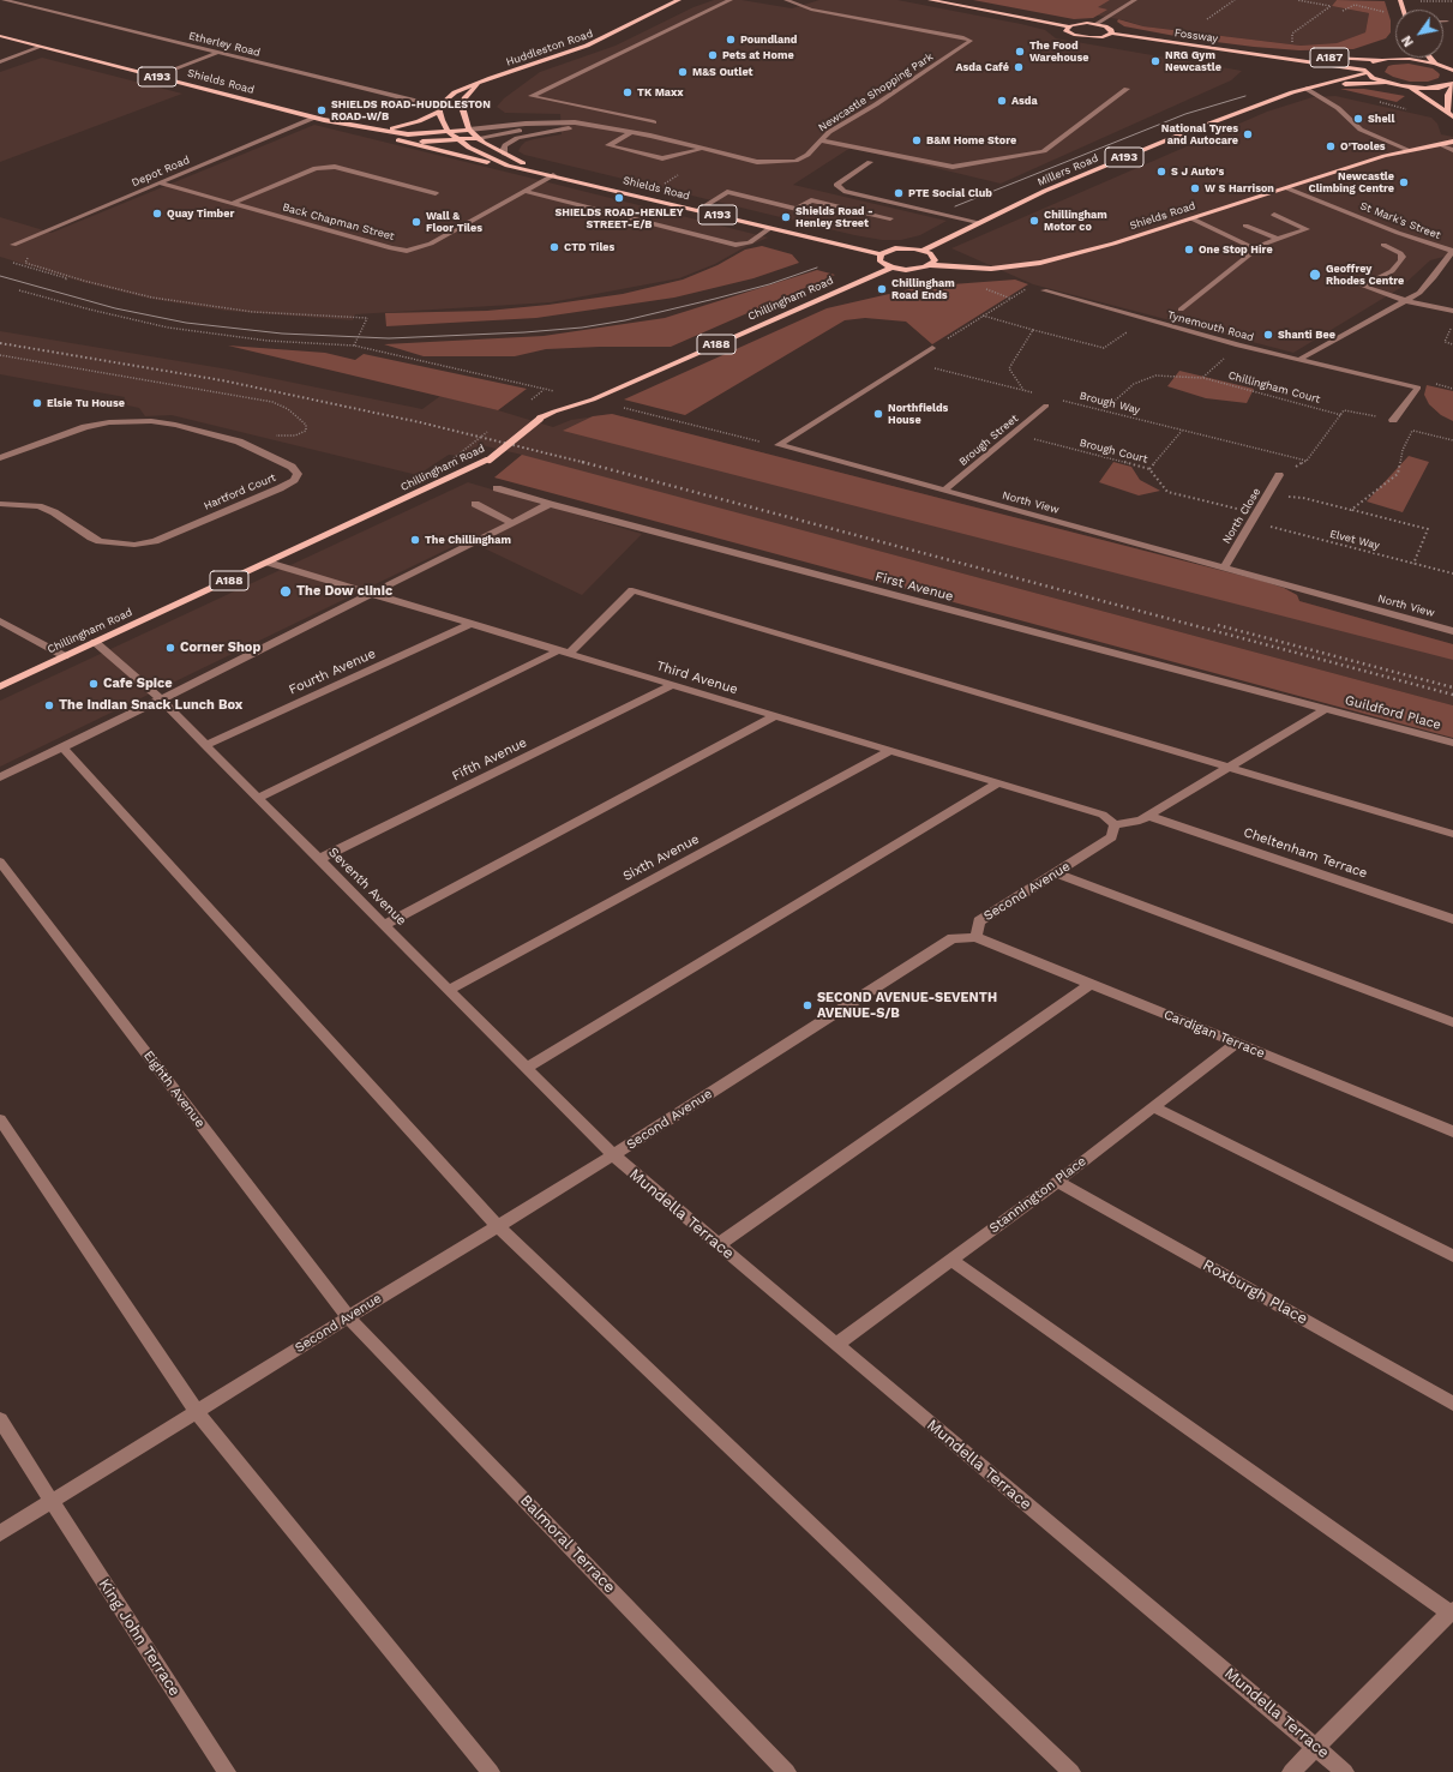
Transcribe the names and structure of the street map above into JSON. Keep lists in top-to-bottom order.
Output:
{
  "streets": {
    "main road": [
      "Fossway",
      "Huddleston Road",
      "A187",
      "A193",
      "Shields Road",
      "Millers Road",
      "Chillingham Road",
      "A188"
    ],
    "street": [
      "Etherley Road",
      "Newcastle Shopping Park",
      "Depot Road",
      "St Mark's Street",
      "Back Chapman Street",
      "Tynemouth Road",
      "Brough Street",
      "Hartford Court",
      "North View",
      "North Close",
      "First Avenue",
      "Fourth Avenue",
      "Third Avenue",
      "Guildford Place",
      "Fifth Avenue",
      "Cheltenham Terrace",
      "Sixth Avenue",
      "Seventh Avenue",
      "Second Avenue",
      "Cardigan Terrace",
      "Eighth Avenue",
      "Stannington Place",
      "Mundella Terrace",
      "Roxburgh Place",
      "Balmoral Terrace",
      "King John Terrace"
    ],
    "path": [
      "Chillingham Court",
      "Brough Way",
      "Brough Court",
      "Elvet Way"
    ]
  },
  "crossings": [
    ["Fossway", "A193"],
    ["Fossway", "Millers Road"],
    ["Etherley Road", "Huddleston Road"],
    ["Huddleston Road", "Shields Road"],
    ["A193", "Millers Road"],
    ["Shields Road", "Newcastle Shopping Park"],
    ["Shields Road", "Depot Road"],
    ["Shields Road", "St Mark's Street"],
    ["Shields Road", "Back Chapman Street"],
    ["Shields Road", "Chillingham Road"],
    ["Depot Road", "Back Chapman Street"],
    ["Chillingham Road", "Third Avenue"],
    ["Chillingham Road", "Seventh Avenue"],
    ["Tynemouth Road", "Chillingham Court"],
    ["Chillingham Court", "Brough Way"],
    ["Brough Street", "Brough Court"],
    ["Brough Street", "North View"],
    ["Brough Court", "North Close"],
    ["Brough Court", "Elvet Way"],
    ["North View", "North Close"],
    ["North Close", "Elvet Way"],
    ["First Avenue", "Guildford Place"],
    ["Fourth Avenue", "Third Avenue"],
    ["Fourth Avenue", "Seventh Avenue"],
    ["Third Avenue", "Fifth Avenue"],
    ["Third Avenue", "Sixth Avenue"],
    ["Third Avenue", "Second Avenue"],
    ["Fifth Avenue", "Seventh Avenue"],
    ["Sixth Avenue", "Seventh Avenue"],
    ["Seventh Avenue", "Second Avenue"],
    ["Seventh Avenue", "Mundella Terrace"],
    ["Second Avenue", "Cardigan Terrace"],
    ["Second Avenue", "Eighth Avenue"],
    ["Second Avenue", "Mundella Terrace"],
    ["Second Avenue", "Balmoral Terrace"],
    ["Second Avenue", "King John Terrace"],
    ["Cardigan Terrace", "Stannington Place"],
    ["Eighth Avenue", "Balmoral Terrace"],
    ["Stannington Place", "Mundella Terrace"],
    ["Stannington Place", "Roxburgh Place"]
  ],
  "places": [
    "Poundland",
    "The Food Warehouse",
    "Pets at Home",
    "NRG Gym Newcastle",
    "Asda Café",
    "M&S Outlet",
    "TK Maxx",
    "Asda",
    "SHIELDS ROAD-HUDDLESTON ROAD-W/B",
    "Shell",
    "National Tyres and Autocare",
    "B&M Home Store",
    "O'Tooles",
    "S J Auto's",
    "Newcastle Climbing Centre",
    "W S Harrison",
    "PTE Social Club",
    "SHIELDS ROAD-HENLEY STREET-E/B",
    "Quay Timber",
    "Shields Road - Henley Street",
    "Chillingham Motor co",
    "Wall & Floor Tiles",
    "CTD Tiles",
    "One Stop Hire",
    "Geoffrey Rhodes Centre",
    "Chillingham Road Ends",
    "Shanti Bee",
    "Elsie Tu House",
    "Northfields House",
    "The Chillingham",
    "The Dow clinic",
    "Corner Shop",
    "Cafe Spice",
    "The Indian Snack Lunch Box",
    "SECOND AVENUE-SEVENTH AVENUE-S/B"
  ],
  "north": "bottom left"
}
